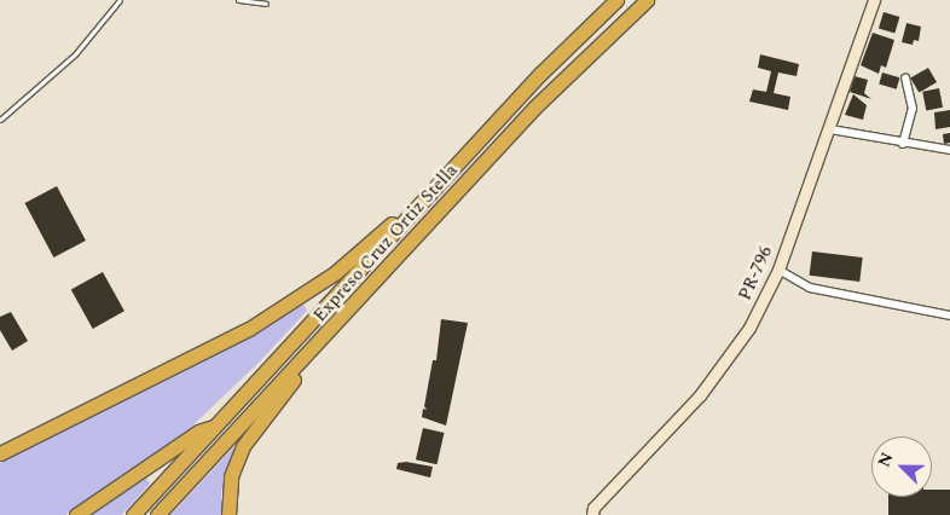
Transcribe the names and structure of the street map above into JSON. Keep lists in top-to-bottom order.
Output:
{
  "streets": {
    "highway": ["Expreso Cruz Ortiz Stella"],
    "street": ["PR-796"]
  },
  "north": "top left"
}
